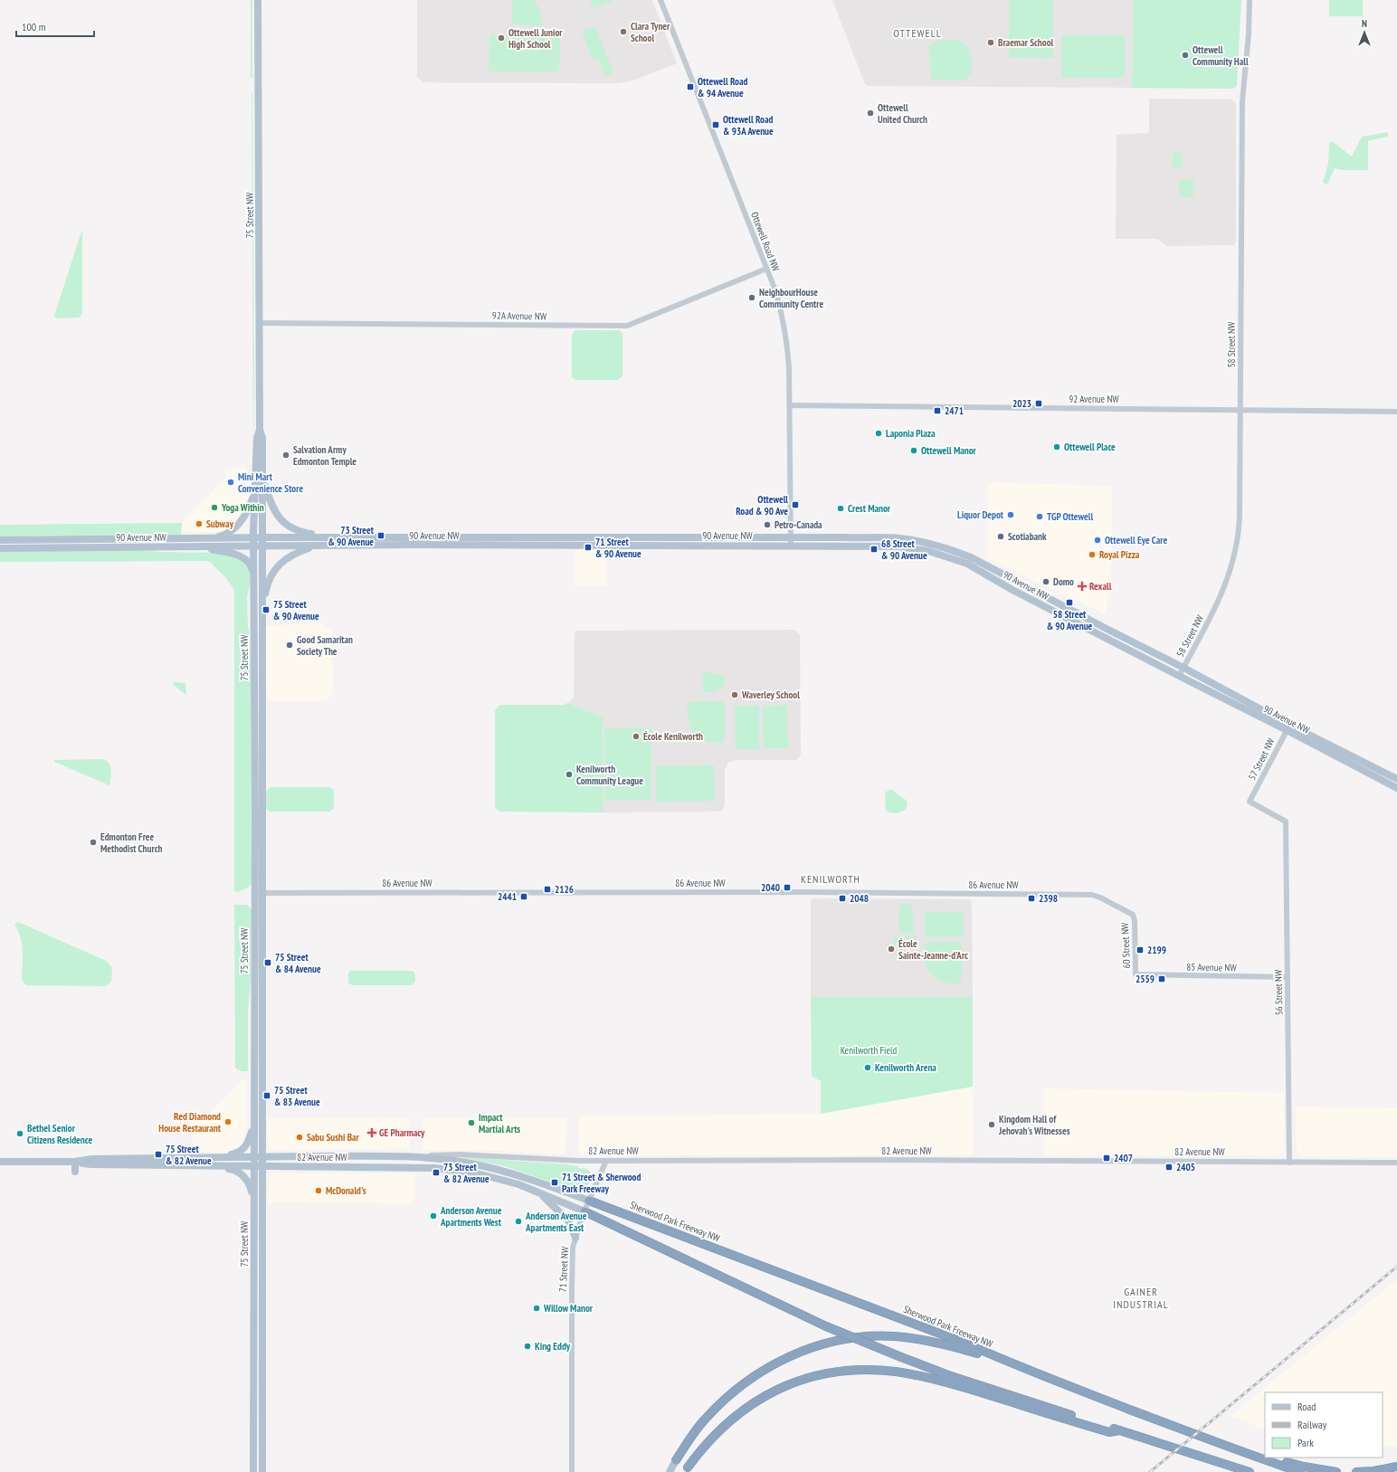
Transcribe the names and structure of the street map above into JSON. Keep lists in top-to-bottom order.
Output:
{
  "streets": {
    "highway": ["Sherwood Park Freeway NW"],
    "main road": ["75 Street NW", "90 Avenue NW", "82 Avenue NW"],
    "street": [
      "Ottewell Road NW",
      "92A Avenue NW",
      "58 Street NW",
      "92 Avenue NW",
      "57 Street NW",
      "86 Avenue NW",
      "60 Street NW",
      "85 Avenue NW",
      "56 Street NW",
      "71 Street NW"
    ]
  },
  "crossings": [
    ["75 Street NW", "92A Avenue NW"],
    ["75 Street NW", "90 Avenue NW"],
    ["75 Street NW", "86 Avenue NW"],
    ["75 Street NW", "82 Avenue NW"],
    ["Ottewell Road NW", "92A Avenue NW"],
    ["Ottewell Road NW", "92 Avenue NW"],
    ["Ottewell Road NW", "90 Avenue NW"],
    ["58 Street NW", "92 Avenue NW"],
    ["58 Street NW", "90 Avenue NW"],
    ["90 Avenue NW", "57 Street NW"],
    ["57 Street NW", "56 Street NW"],
    ["86 Avenue NW", "60 Street NW"],
    ["60 Street NW", "85 Avenue NW"],
    ["85 Avenue NW", "56 Street NW"],
    ["56 Street NW", "82 Avenue NW"],
    ["82 Avenue NW", "Sherwood Park Freeway NW"],
    ["82 Avenue NW", "71 Street NW"],
    ["Sherwood Park Freeway NW", "71 Street NW"]
  ],
  "districts": ["OTTEWELL", "KENILWORTH", "GAINER INDUSTRIAL"],
  "parks": ["Kenilworth Field"],
  "places": {
    "other": [
      "Clara Tyner School",
      "Ottewell Junior High School",
      "Braemar School",
      "Ottewell Community Hall",
      "Ottewell United Church",
      "NeighbourHouse Community Centre",
      "Laponia Plaza",
      "Ottewell Place",
      "Ottewell Manor",
      "Salvation Army Edmonton Temple",
      "Mini Mart Convenience Store",
      "Yoga Within",
      "Crest Manor",
      "Liquor Depot",
      "TGP Ottewell",
      "Subway",
      "Petro-Canada",
      "Scotiabank",
      "Ottewell Eye Care",
      "Royal Pizza",
      "Domo",
      "Good Samaritan Society The",
      "Waverley School",
      "École Kenilworth",
      "Kenilworth Community League",
      "Edmonton Free Methodist Church",
      "École Sainte-Jeanne-d'Arc",
      "Kenilworth Arena",
      "Red Diamond House Restaurant",
      "Impact Martial Arts",
      "Kingdom Hall of Jehovah's Witnesses",
      "Bethel Senior Citizens Residence",
      "Sabu Sushi Bar",
      "McDonald's",
      "Anderson Avenue Apartments West",
      "Anderson Avenue Apartments East",
      "Willow Manor",
      "King Eddy"
    ],
    "transit": [
      "Ottewell Road & 94 Avenue",
      "Ottewell Road & 93A Avenue",
      "2023",
      "2471",
      "Ottewell Road & 90 Ave",
      "73 Street & 90 Avenue",
      "71 Street & 90 Avenue",
      "68 Street & 90 Avenue",
      "58 Street & 90 Avenue",
      "75 Street & 90 Avenue",
      "2040",
      "2126",
      "2441",
      "2048",
      "2398",
      "2199",
      "75 Street & 84 Avenue",
      "2559",
      "75 Street & 83 Avenue",
      "75 Street & 82 Avenue",
      "2407",
      "2405",
      "73 Street & 82 Avenue",
      "71 Street & Sherwood Park Freeway"
    ],
    "health": ["Rexall", "GE Pharmacy"]
  },
  "legend": ["Road", "Railway", "Park"],
  "scale_bar": "100 m",
  "north": "top"
}
